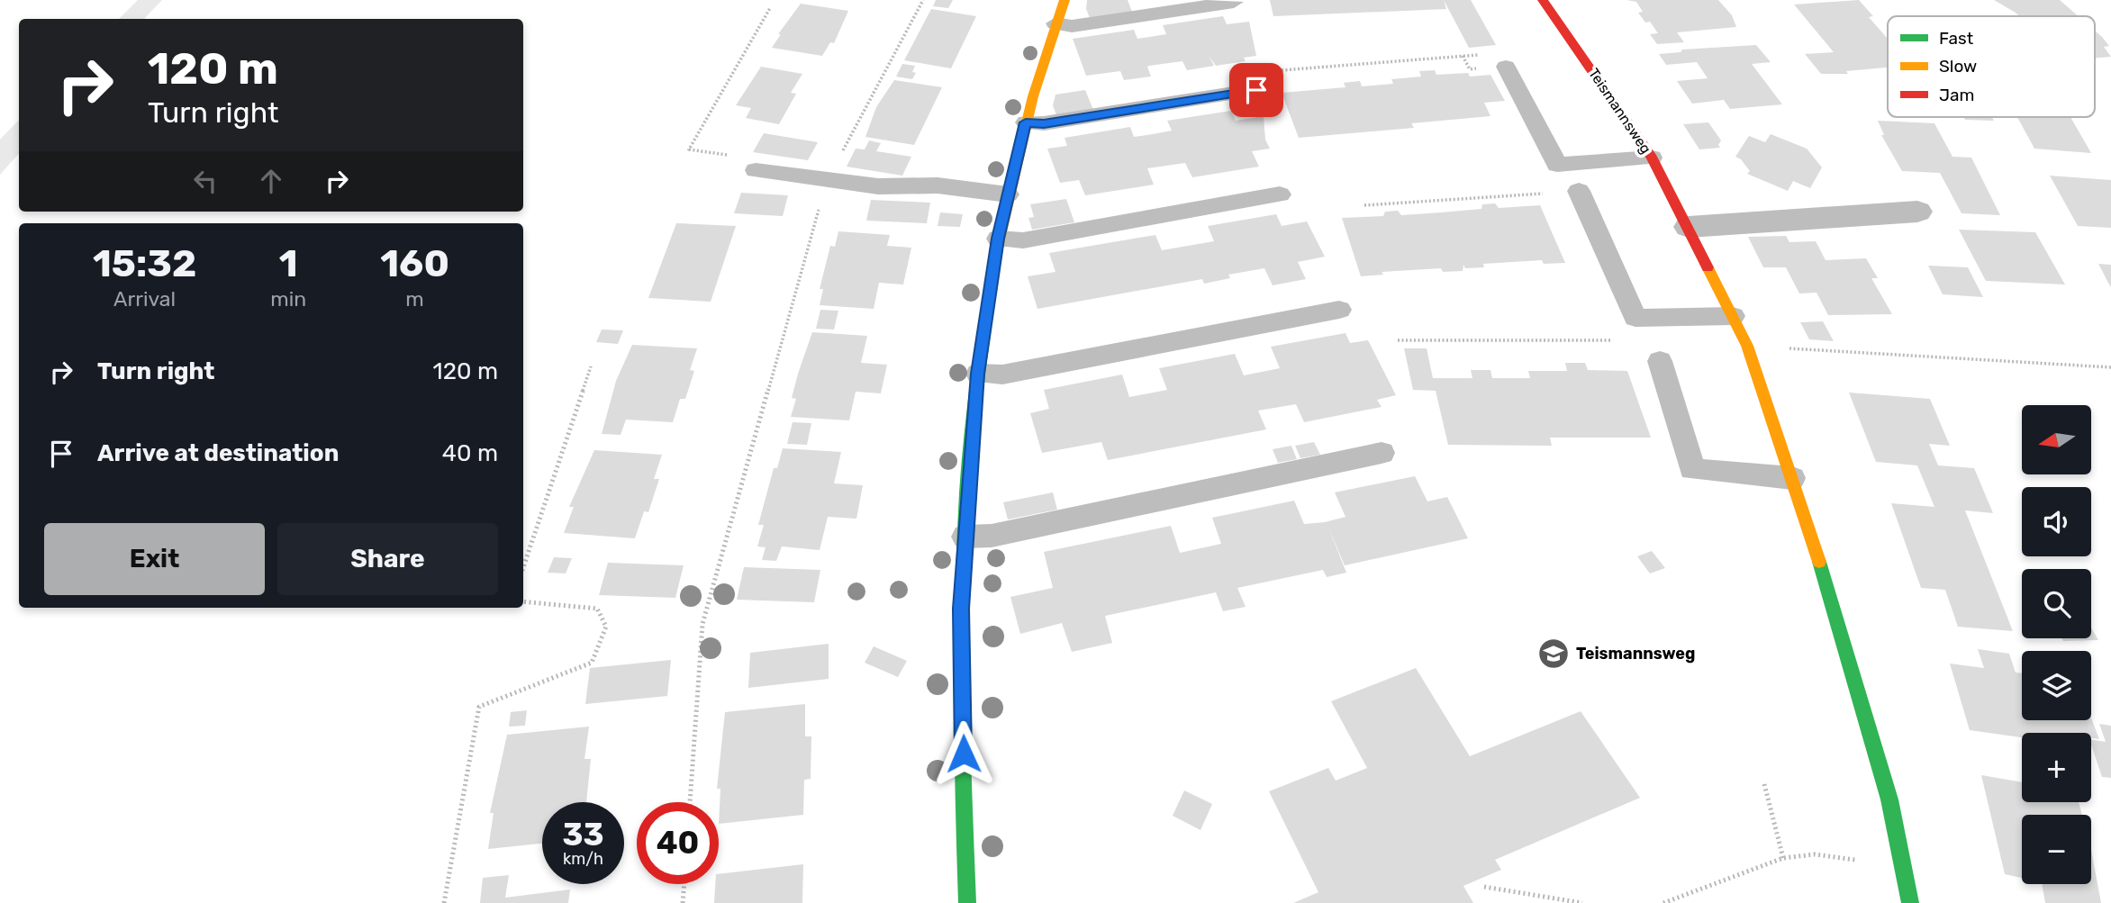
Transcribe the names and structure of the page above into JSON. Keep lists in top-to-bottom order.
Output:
{
  "streets": {
    "street": ["Teismannsweg"]
  },
  "places": {
    "school or university": ["Teismannsweg"]
  },
  "legend": ["Fast", "Slow", "Jam"],
  "north": "left",
  "page": {
    "turn": ["120 m", "Turn right"],
    "eta": [
      "15:32",
      "Arrival",
      "1",
      "min",
      "160",
      "m"
    ],
    "list": [
      {
        "name": "Turn right",
        "value": "120 m"
      },
      {
        "name": "Arrive at destination",
        "value": "40 m"
      }
    ],
    "map_buttons": ["+", "−"],
    "buttons": ["Exit", "Share"],
    "speed": "33 km/h",
    "limit": "40"
  }
}
